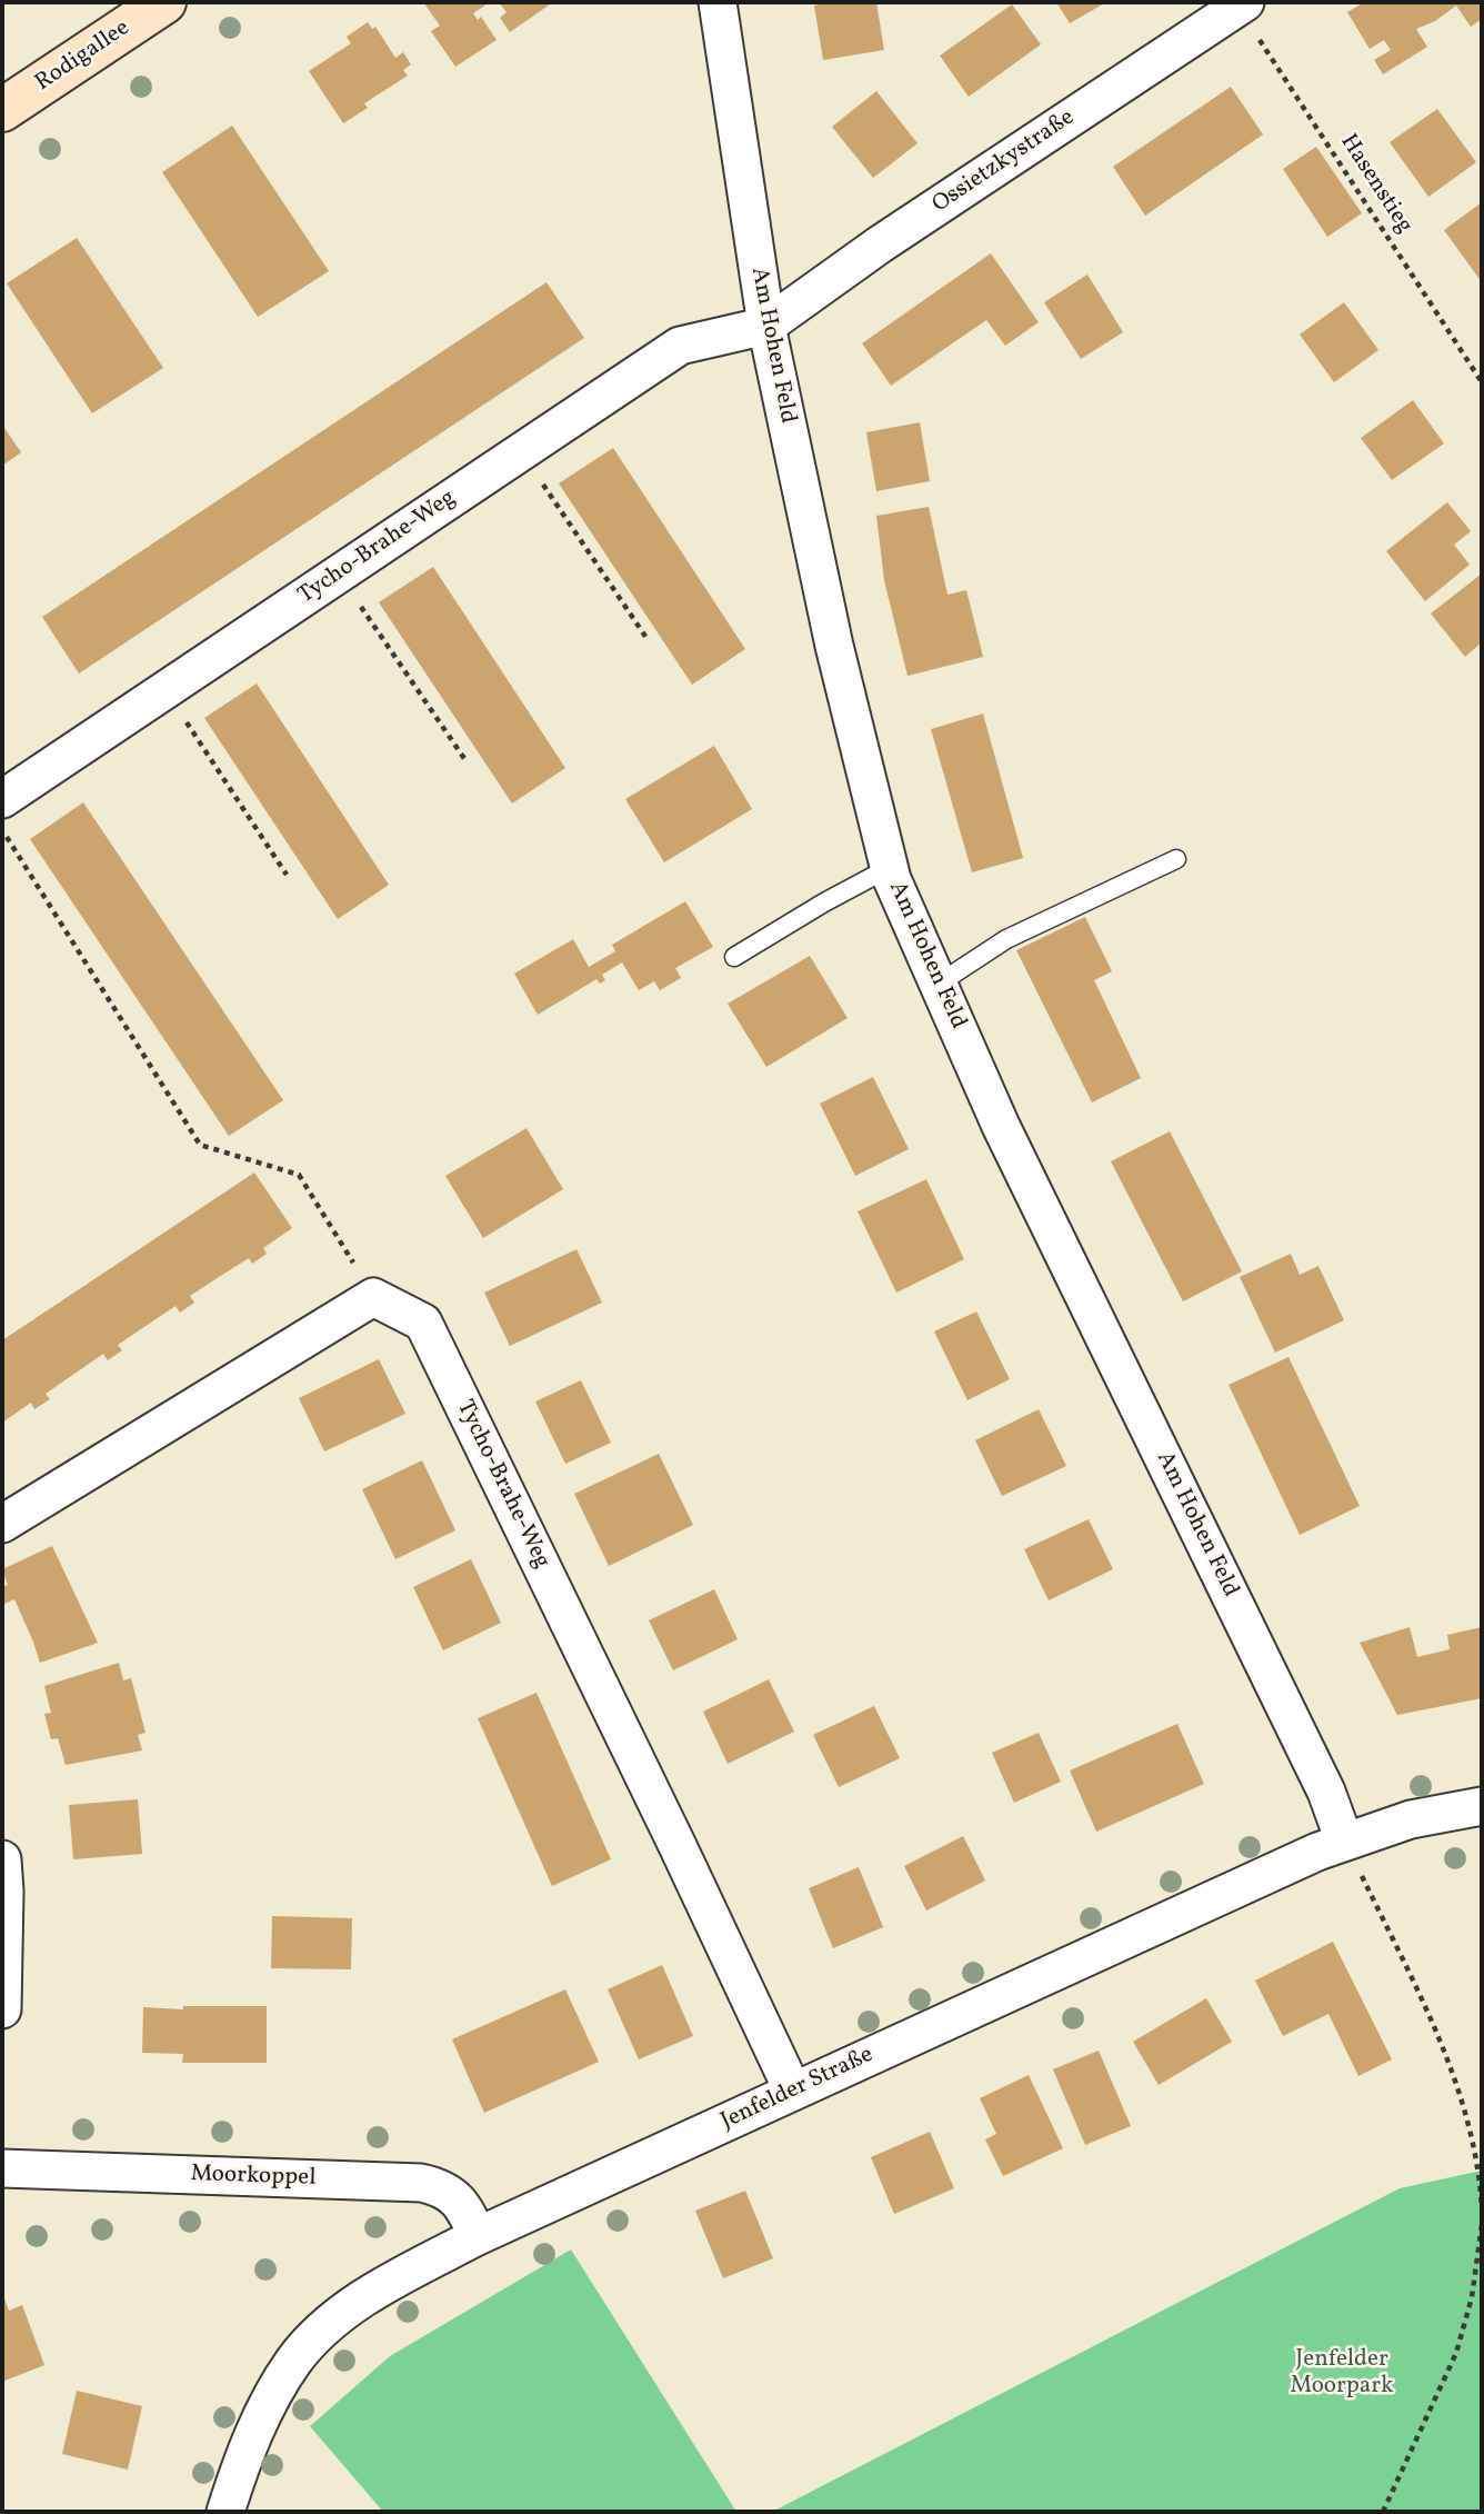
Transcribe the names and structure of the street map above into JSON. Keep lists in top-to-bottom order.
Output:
{
  "streets": {
    "main road": ["Rodigallee"],
    "street": [
      "Ossietzkystraße",
      "Am Hohen Feld",
      "Tycho-Brahe-Weg",
      "Jenfelder Straße",
      "Moorkoppel"
    ],
    "path": ["Hasenstieg"]
  },
  "crossings": [
    ["Ossietzkystraße", "Hasenstieg"],
    ["Ossietzkystraße", "Am Hohen Feld"],
    ["Ossietzkystraße", "Tycho-Brahe-Weg"],
    ["Am Hohen Feld", "Tycho-Brahe-Weg"],
    ["Am Hohen Feld", "Jenfelder Straße"],
    ["Tycho-Brahe-Weg", "Jenfelder Straße"],
    ["Jenfelder Straße", "Moorkoppel"]
  ],
  "parks": ["Jenfelder Moorpark"]
}
